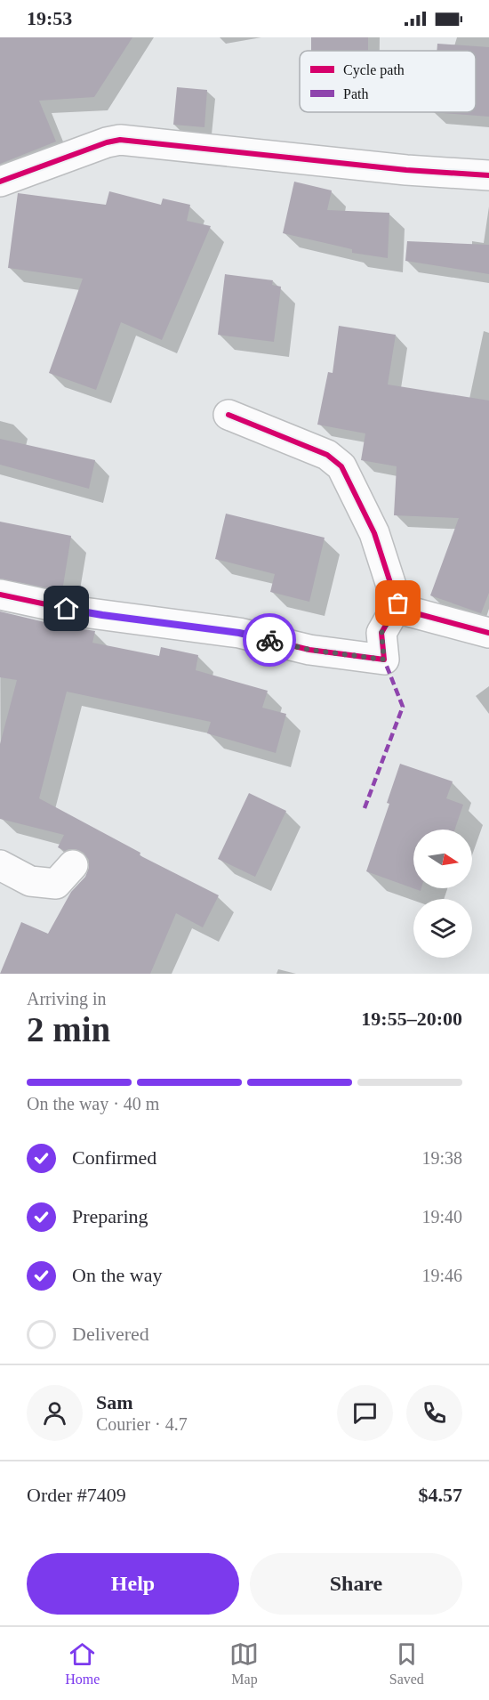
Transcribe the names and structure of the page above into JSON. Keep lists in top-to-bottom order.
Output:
{
  "legend": ["Cycle path", "Path"],
  "north": "right",
  "page": {
    "status": "19:53",
    "heading": ["2 min", "Arriving in", "19:55–20:00"],
    "panel": [
      "Sam",
      "Courier · 4.7",
      "Order #7409",
      "$4.57"
    ],
    "bar": "On the way · 40 m",
    "list": [
      ["Confirmed", "19:38"],
      ["Preparing", "19:40"],
      ["On the way", "19:46"],
      "Delivered"
    ],
    "buttons": ["Help", "Share"],
    "tabs": ["Home", "Map", "Saved"]
  }
}
